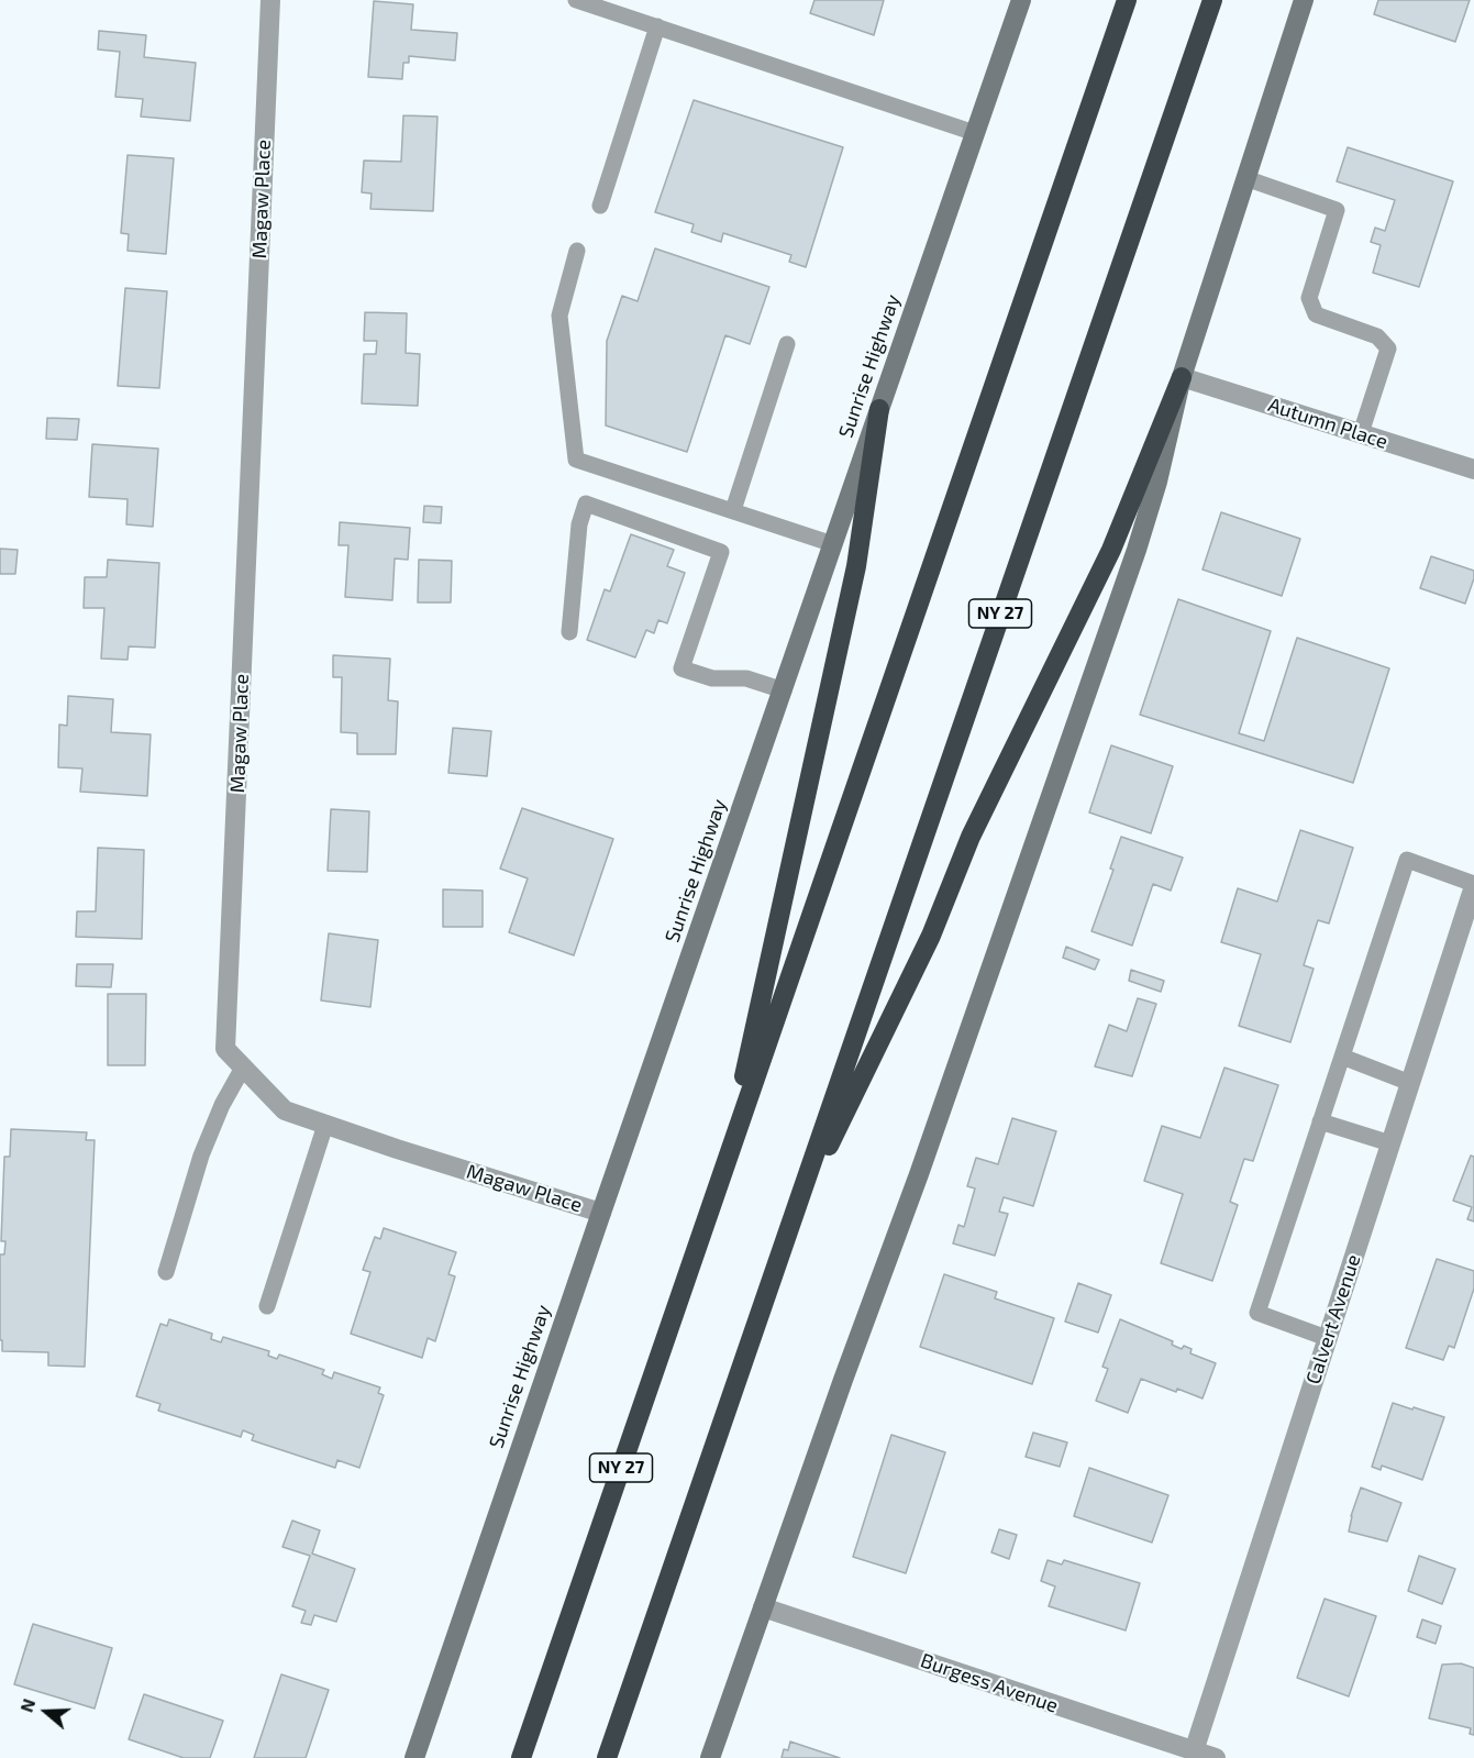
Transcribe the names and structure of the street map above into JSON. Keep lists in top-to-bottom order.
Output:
{
  "streets": {
    "highway": ["NY 27"],
    "main road": ["Sunrise Highway"],
    "street": [
      "Magaw Place",
      "Autumn Place",
      "Calvert Avenue",
      "Burgess Avenue"
    ]
  },
  "crossings": [
    ["Magaw Place", "Sunrise Highway"],
    ["Calvert Avenue", "Burgess Avenue"]
  ],
  "north": "left"
}
